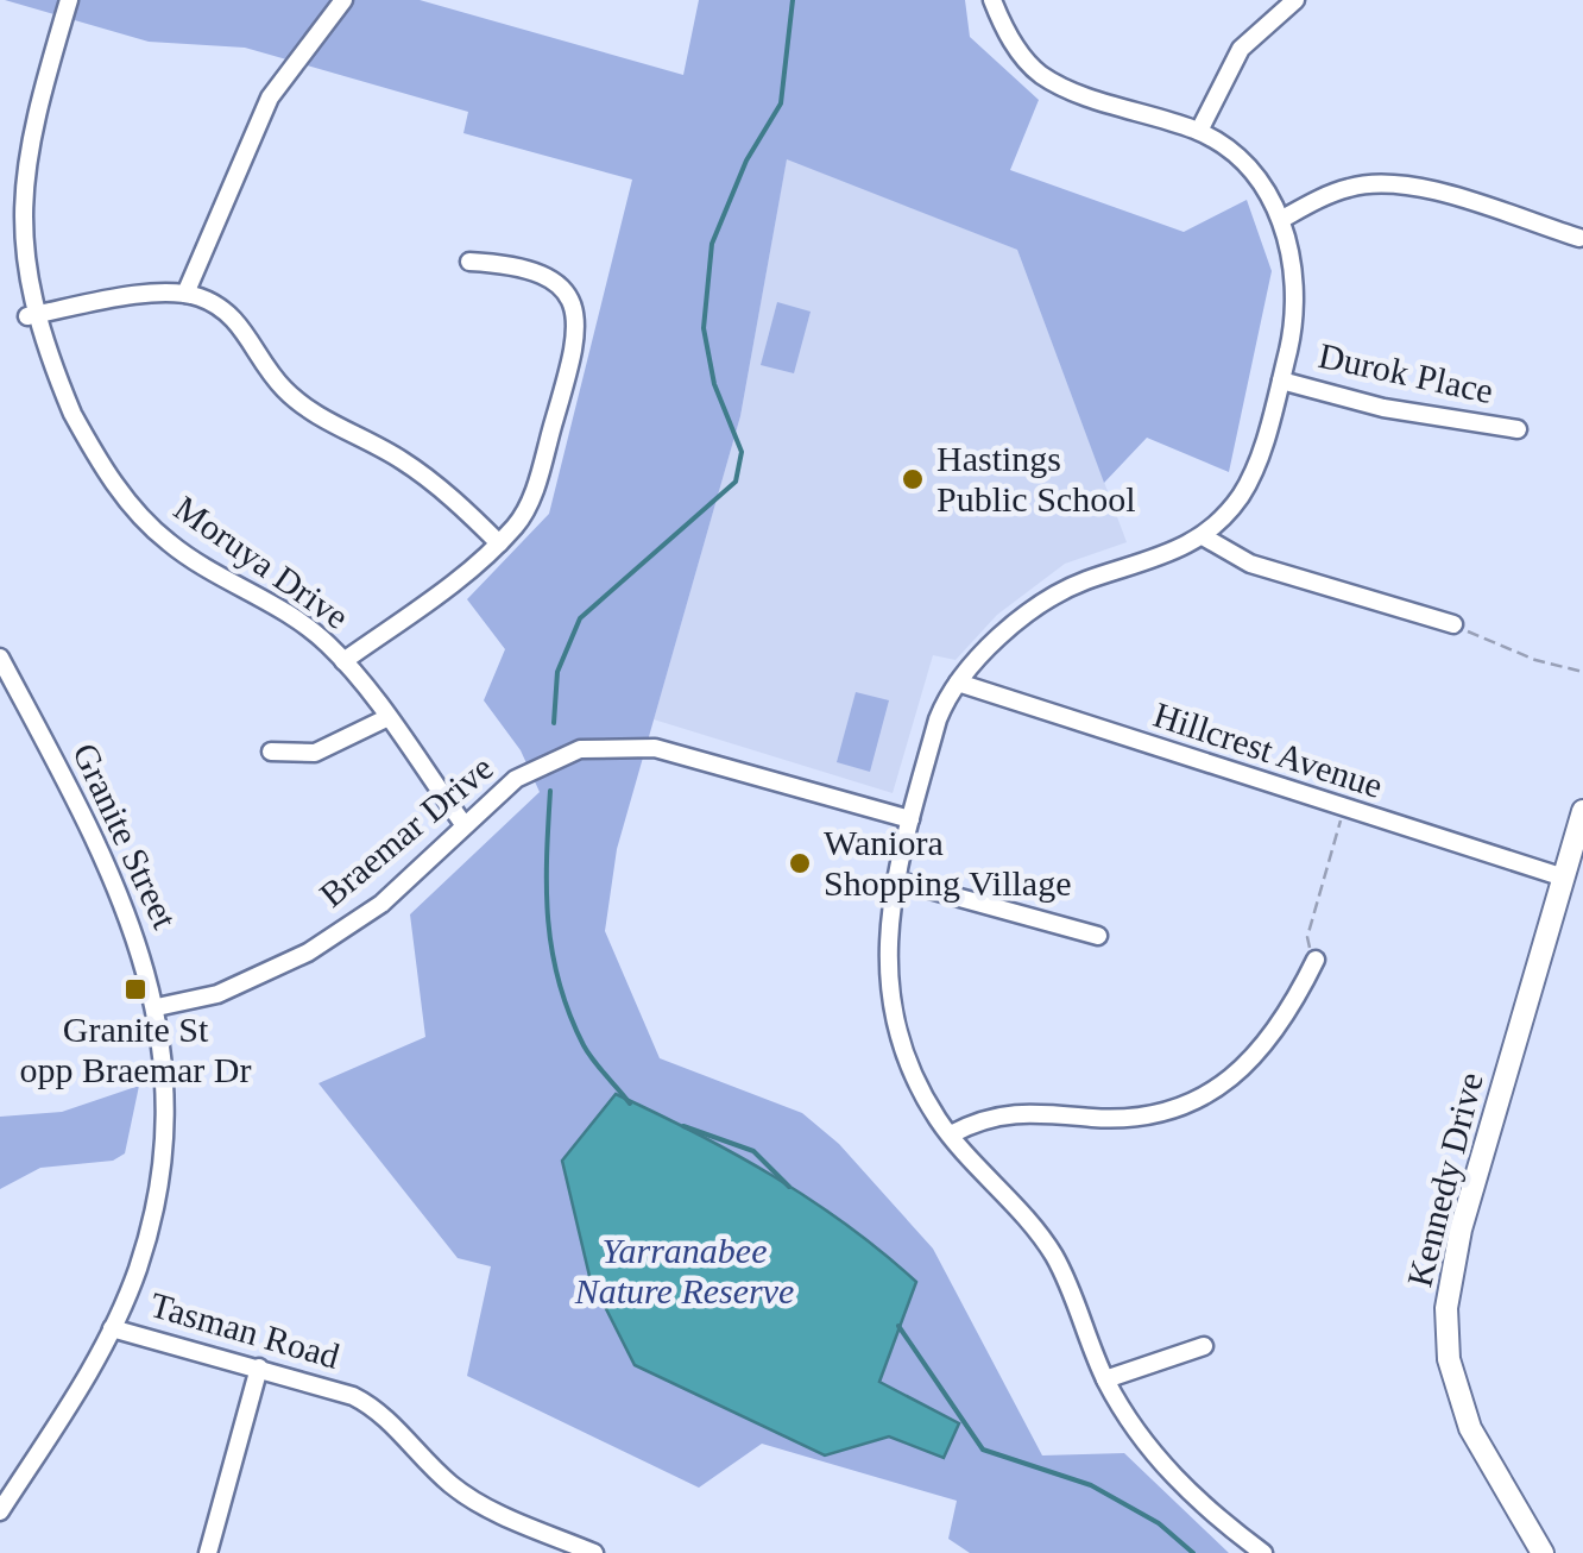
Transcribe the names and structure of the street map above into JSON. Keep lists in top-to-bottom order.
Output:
{
  "streets": {
    "main road": ["Kennedy Drive"],
    "street": [
      "Durok Place",
      "Moruya Drive",
      "Hillcrest Avenue",
      "Braemar Drive",
      "Granite Street",
      "Tasman Road"
    ]
  },
  "crossings": [
    ["Moruya Drive", "Braemar Drive"],
    ["Hillcrest Avenue", "Kennedy Drive"],
    ["Braemar Drive", "Granite Street"],
    ["Granite Street", "Tasman Road"]
  ],
  "parks": ["Yarranabee Nature Reserve"],
  "places": {
    "other": ["Hastings Public School", "Waniora Shopping Village"],
    "transit": ["Granite St opp Braemar Dr"]
  }
}
